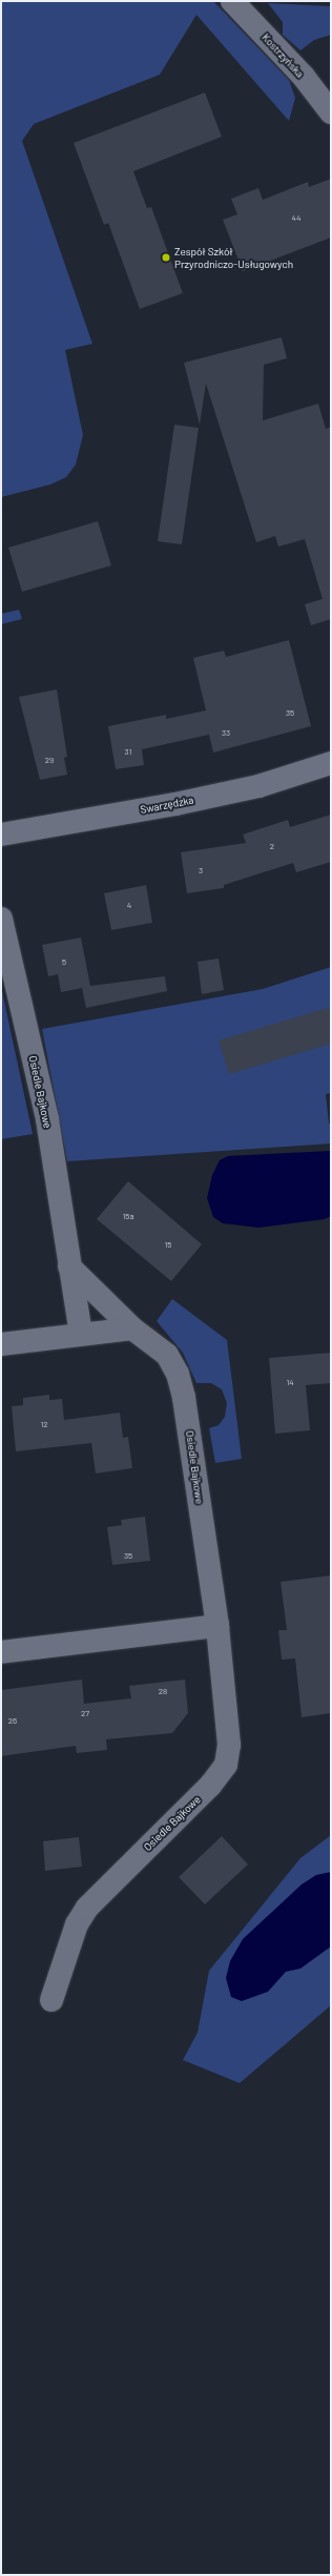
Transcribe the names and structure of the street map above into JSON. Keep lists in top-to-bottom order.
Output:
{
  "streets": {
    "street": ["Kostrzyńska", "Swarzędzka", "Osiedle Bajkowe"]
  },
  "places": ["Zespół Szkół Przyrodniczo-Usługowych"],
  "house_numbers": [
    "44",
    "35",
    "33",
    "31",
    "29",
    "2",
    "3",
    "4",
    "5",
    "15a",
    "15",
    "14",
    "12",
    "35",
    "28",
    "27",
    "26"
  ]
}
